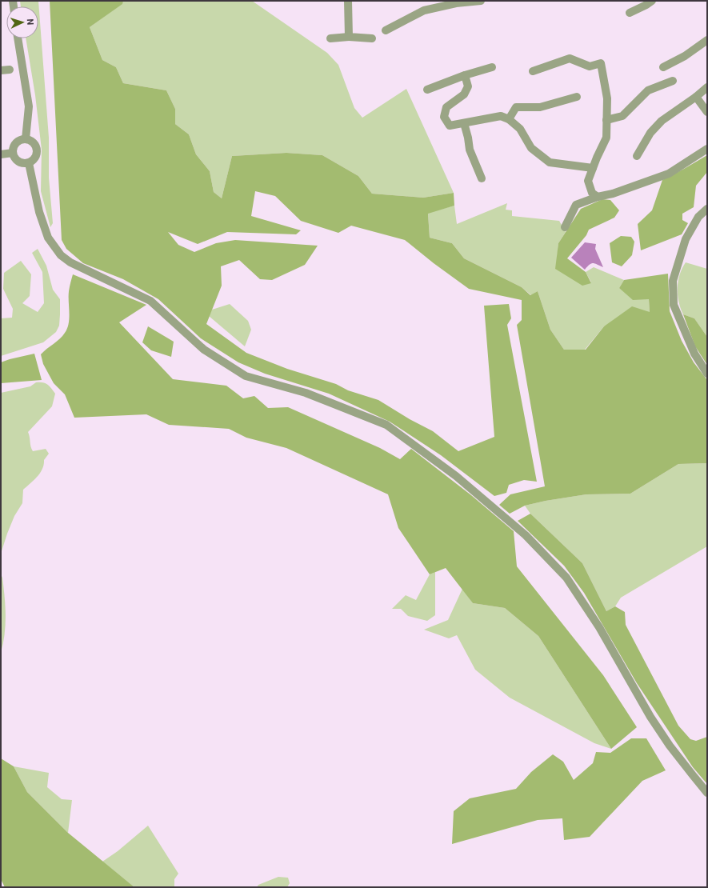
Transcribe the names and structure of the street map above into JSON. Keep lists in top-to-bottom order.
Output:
{
  "north": "right"
}
